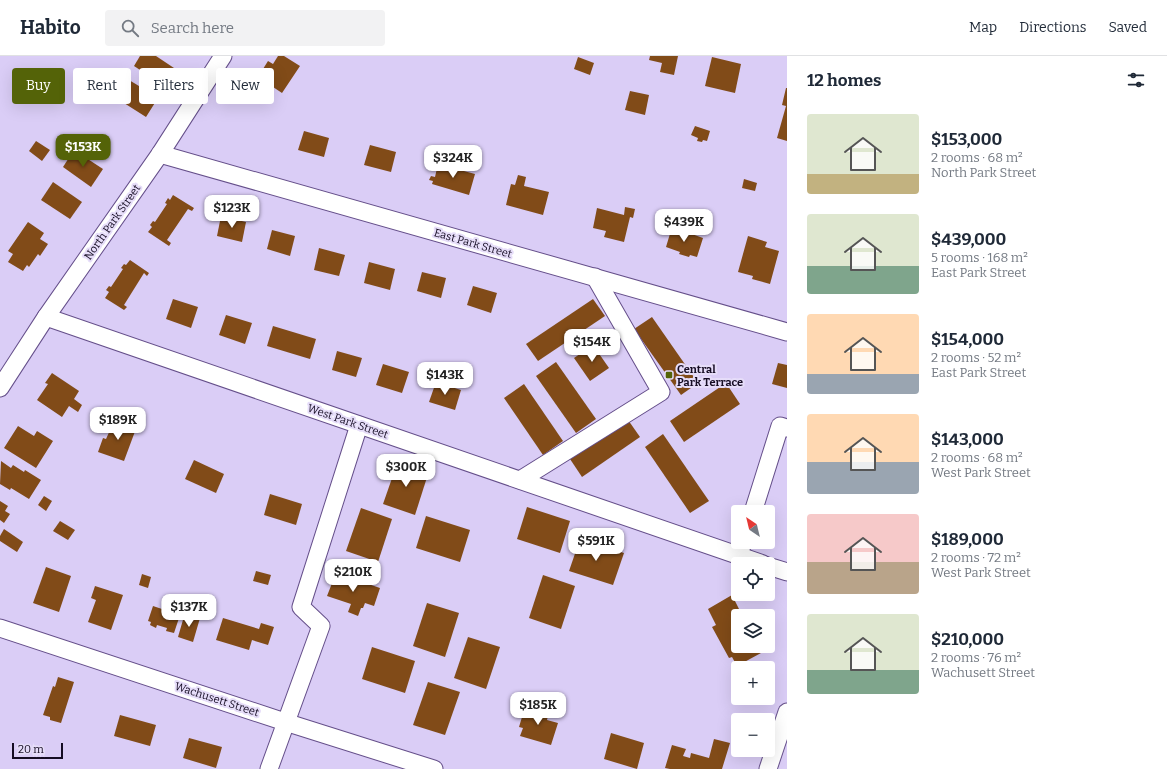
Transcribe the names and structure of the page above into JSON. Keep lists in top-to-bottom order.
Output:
{
  "streets": {
    "street": [
      "North Park Street",
      "East Park Street",
      "West Park Street",
      "Wachusett Street"
    ]
  },
  "crossings": [
    ["North Park Street", "East Park Street"],
    ["North Park Street", "West Park Street"]
  ],
  "places": {
    "transit": ["Central Park Terrace"]
  },
  "scale_bar": "20 m",
  "north": "top left",
  "page": {
    "header": "Habito",
    "search": "Search here",
    "nav": ["Map", "Directions", "Saved"],
    "heading": "12 homes",
    "chip": [
      "Buy",
      "Rent",
      "Filters",
      "New"
    ],
    "list": [
      {
        "name": "$153,000",
        "note": "2 rooms · 68 m² · North Park Street"
      },
      {
        "name": "$439,000",
        "note": "5 rooms · 168 m² · East Park Street"
      },
      {
        "name": "$154,000",
        "note": "2 rooms · 52 m² · East Park Street"
      },
      {
        "name": "$143,000",
        "note": "2 rooms · 68 m² · West Park Street"
      },
      {
        "name": "$189,000",
        "note": "2 rooms · 72 m² · West Park Street"
      },
      {
        "name": "$210,000",
        "note": "2 rooms · 76 m² · Wachusett Street"
      }
    ],
    "price": [
      "$153K",
      "$324K",
      "$123K",
      "$439K",
      "$154K",
      "$143K",
      "$189K",
      "$300K",
      "$591K",
      "$210K",
      "$137K",
      "$185K"
    ],
    "map_buttons": ["+", "−"],
    "scale": "20 m"
  }
}
